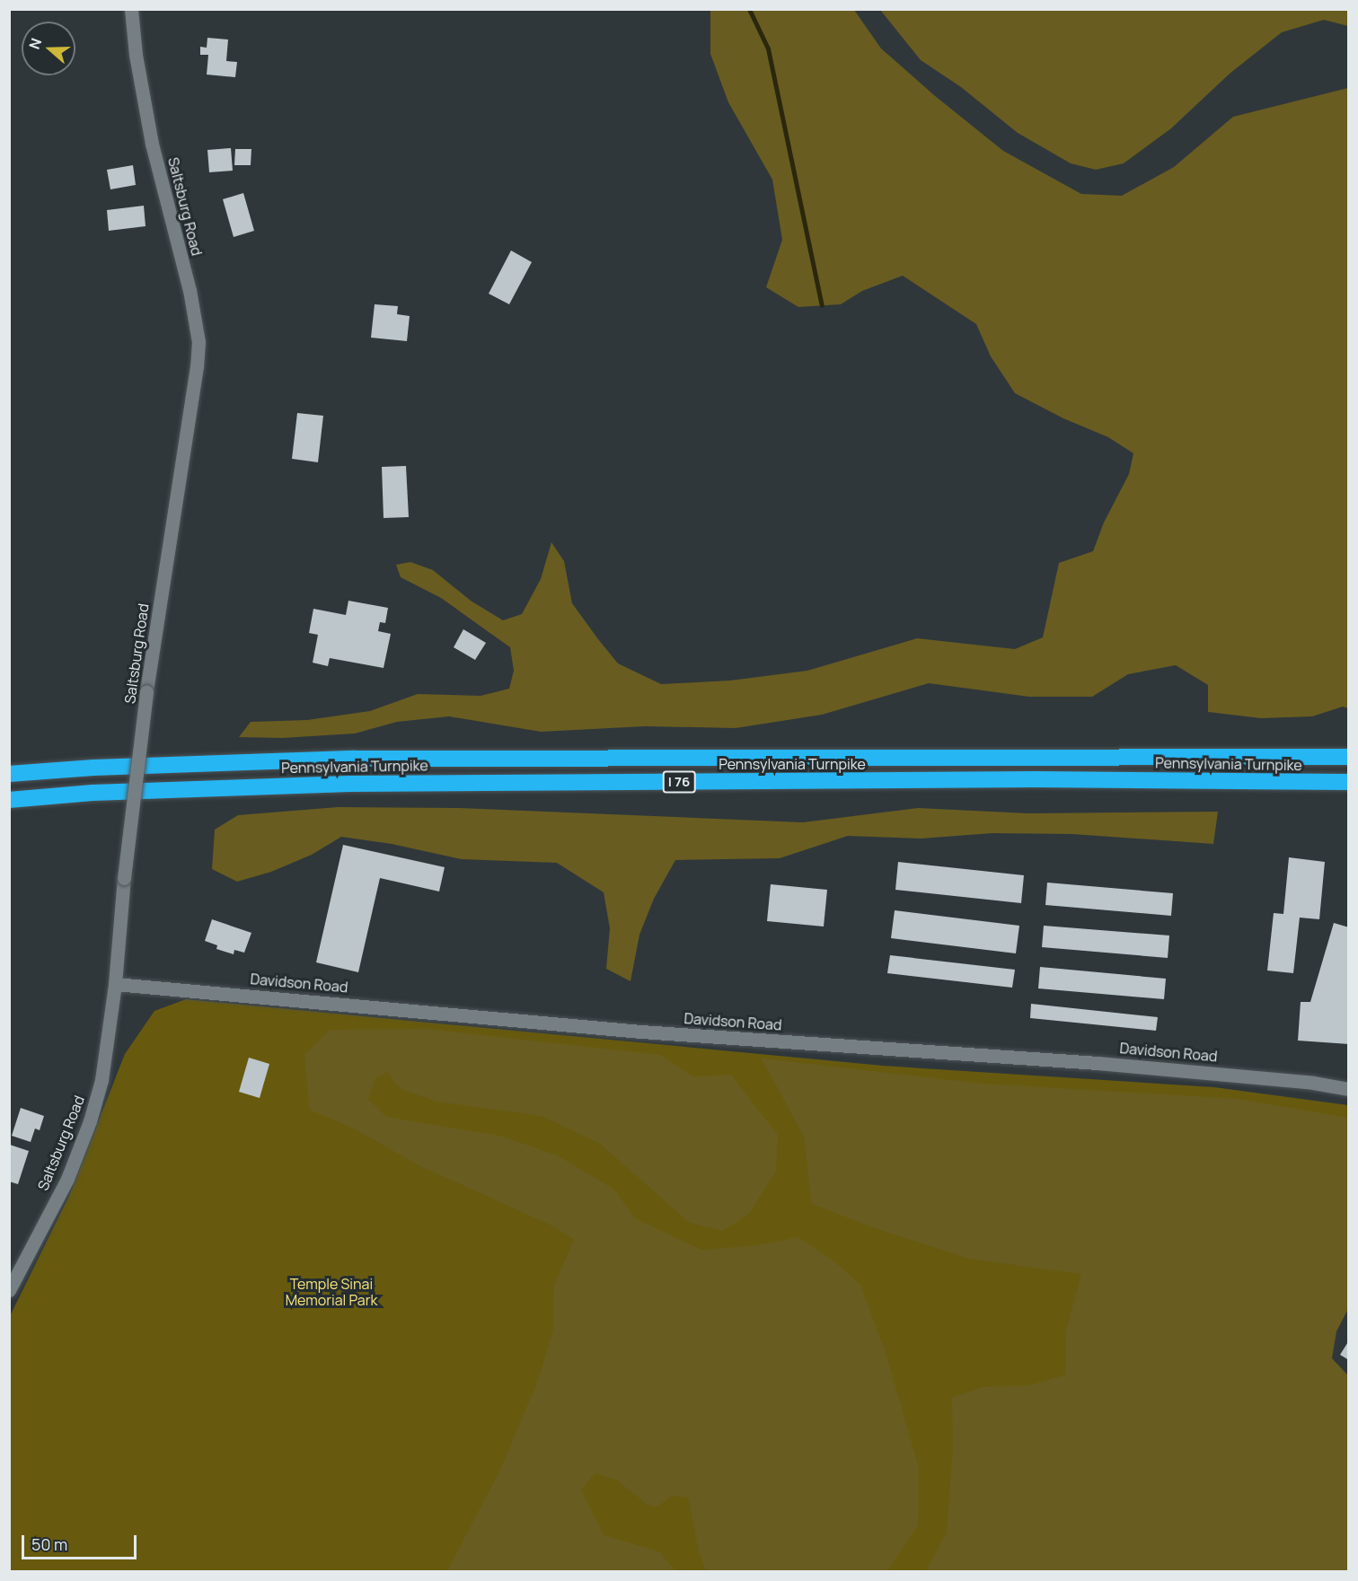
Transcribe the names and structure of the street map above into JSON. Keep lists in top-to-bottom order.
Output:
{
  "streets": {
    "highway": ["Pennsylvania Turnpike", "I 76"],
    "main road": ["Saltsburg Road", "Davidson Road"]
  },
  "crossings": [
    ["Saltsburg Road", "Davidson Road"]
  ],
  "parks": ["Temple Sinai Memorial Park"],
  "scale_bar": "50 m",
  "north": "left"
}
